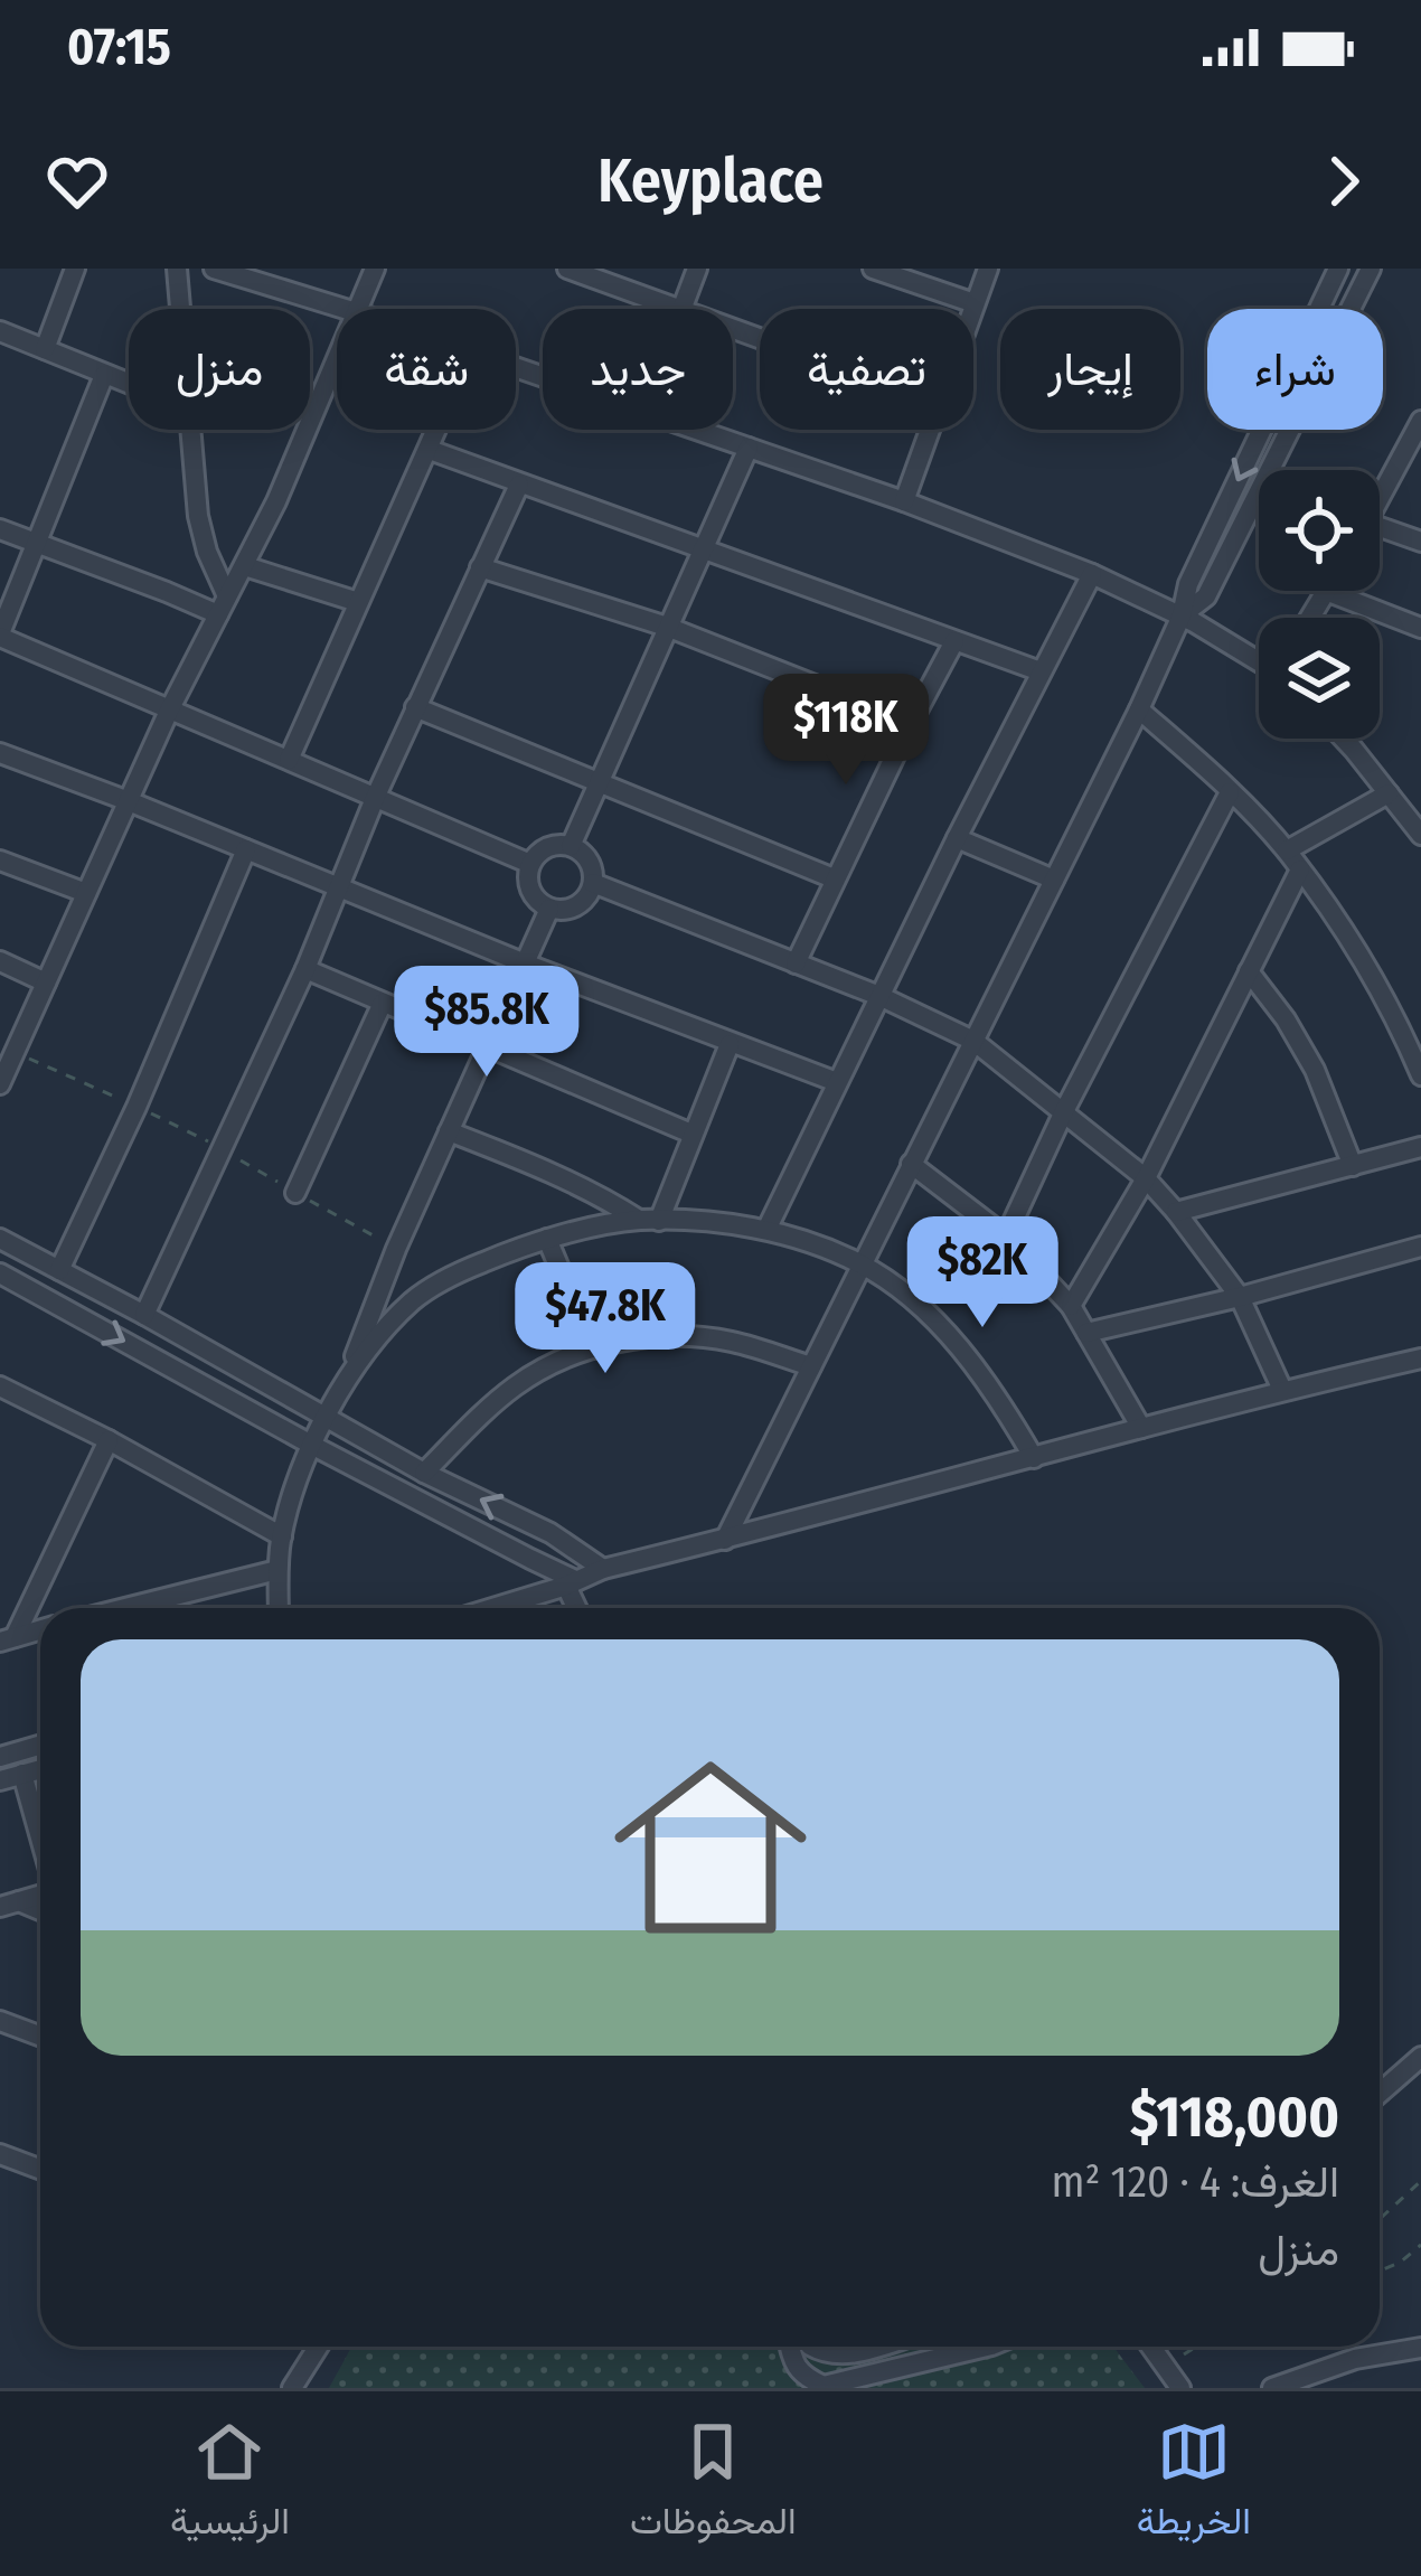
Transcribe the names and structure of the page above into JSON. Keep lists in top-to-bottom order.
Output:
{
  "page": {
    "status": "07:15",
    "header": "Keyplace",
    "chip": [
      "شراء",
      "إيجار",
      "تصفية",
      "جديد",
      "شقة",
      "منزل"
    ],
    "price": [
      "$118K",
      "$85.8K",
      "$82K",
      "$47.8K"
    ],
    "list": [
      {
        "name": "$118,000",
        "note": "الغرف: 4 · 120 m² · منزل"
      }
    ],
    "tabs": ["الخريطة", "المحفوظات", "الرئيسية"]
  }
}
